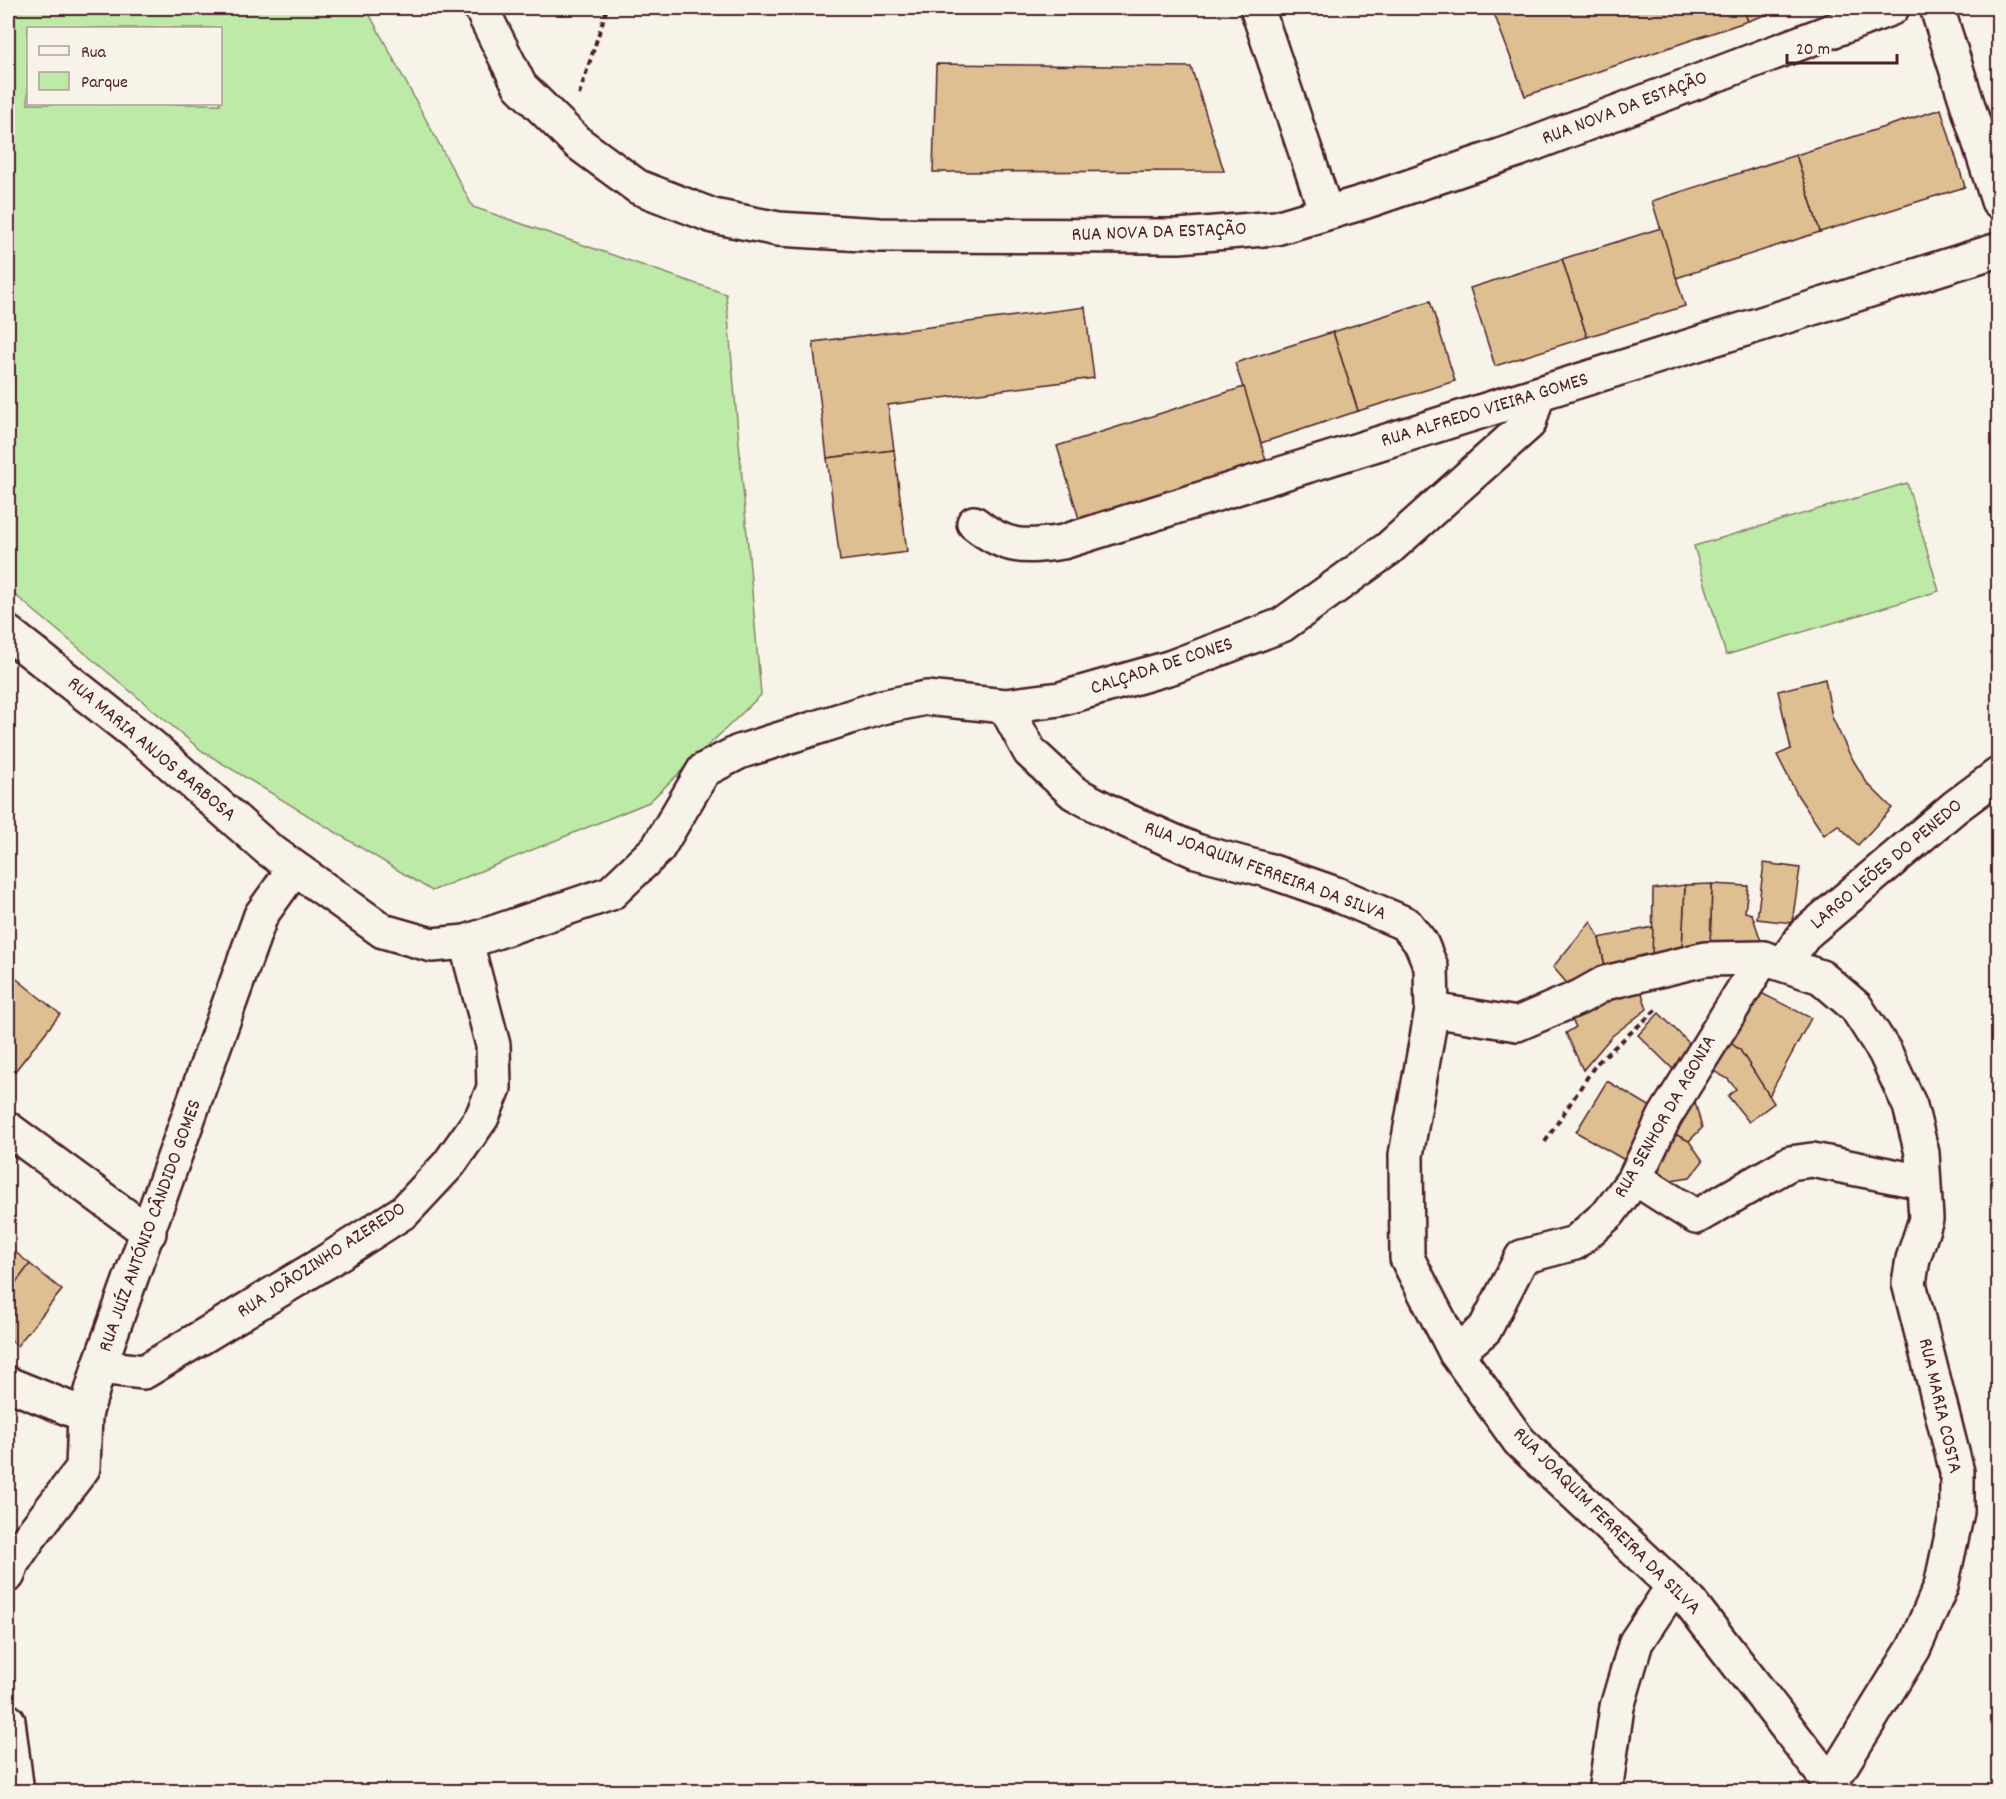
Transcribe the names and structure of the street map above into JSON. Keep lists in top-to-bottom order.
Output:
{
  "streets": {
    "street": [
      "RUA NOVA DA ESTAÇÃO",
      "RUA ALFREDO VIEIRA GOMES",
      "CALÇADA DE CONES",
      "RUA MARIA ANJOS BARBOSA",
      "LARGO LEÕES DO PENEDO",
      "RUA JOAQUIM FERREIRA DA SILVA",
      "RUA SENHOR DA AGONIA",
      "RUA JUÍZ ANTÓNIO CÂNDIDO GOMES",
      "RUA JOÃOZINHO AZEREDO",
      "RUA MARIA COSTA"
    ]
  },
  "crossings": [
    ["RUA ALFREDO VIEIRA GOMES", "CALÇADA DE CONES"],
    ["CALÇADA DE CONES", "RUA MARIA ANJOS BARBOSA"],
    ["CALÇADA DE CONES", "RUA JOAQUIM FERREIRA DA SILVA"],
    ["RUA MARIA ANJOS BARBOSA", "RUA JUÍZ ANTÓNIO CÂNDIDO GOMES"],
    ["RUA MARIA ANJOS BARBOSA", "RUA JOÃOZINHO AZEREDO"],
    ["LARGO LEÕES DO PENEDO", "RUA SENHOR DA AGONIA"],
    ["LARGO LEÕES DO PENEDO", "RUA MARIA COSTA"],
    ["RUA JOAQUIM FERREIRA DA SILVA", "RUA SENHOR DA AGONIA"],
    ["RUA JOAQUIM FERREIRA DA SILVA", "RUA MARIA COSTA"],
    ["RUA SENHOR DA AGONIA", "RUA MARIA COSTA"],
    ["RUA JUÍZ ANTÓNIO CÂNDIDO GOMES", "RUA JOÃOZINHO AZEREDO"]
  ],
  "legend": ["Rua", "Parque"],
  "scale_bar": "20 m"
}
